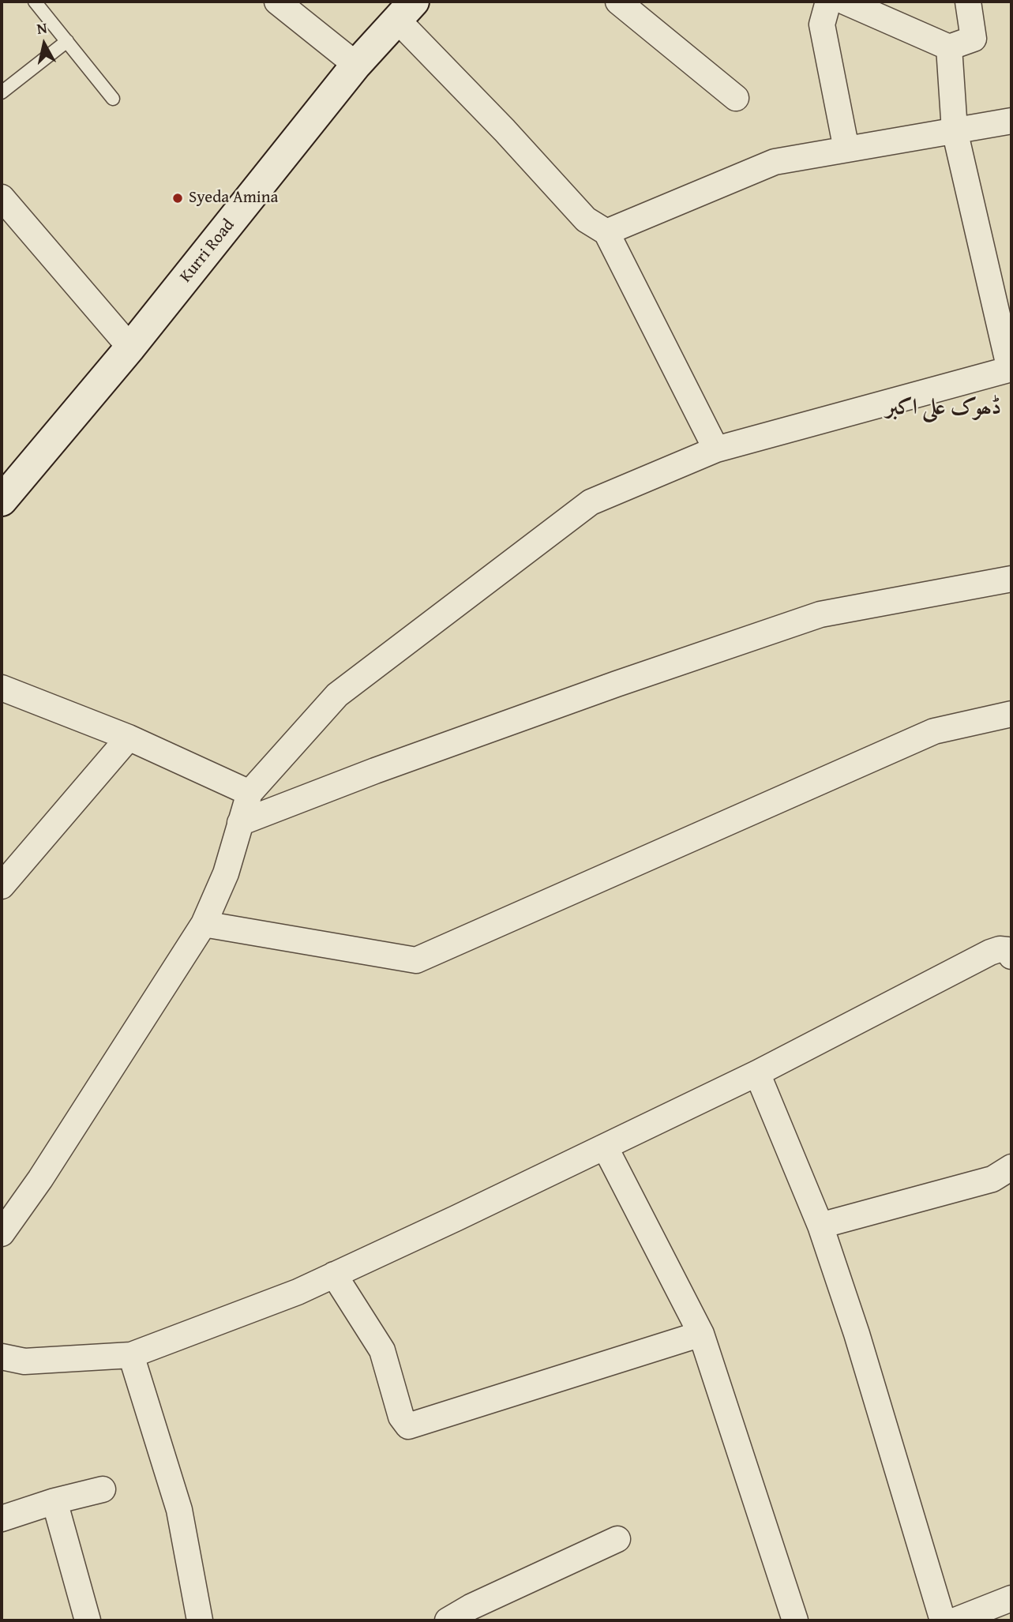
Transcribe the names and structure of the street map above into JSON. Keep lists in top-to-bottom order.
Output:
{
  "streets": {
    "main road": ["Kurri Road"]
  },
  "districts": ["ڈھوک علی اکبر"],
  "places": ["Syeda Amina"],
  "north": "top"
}
